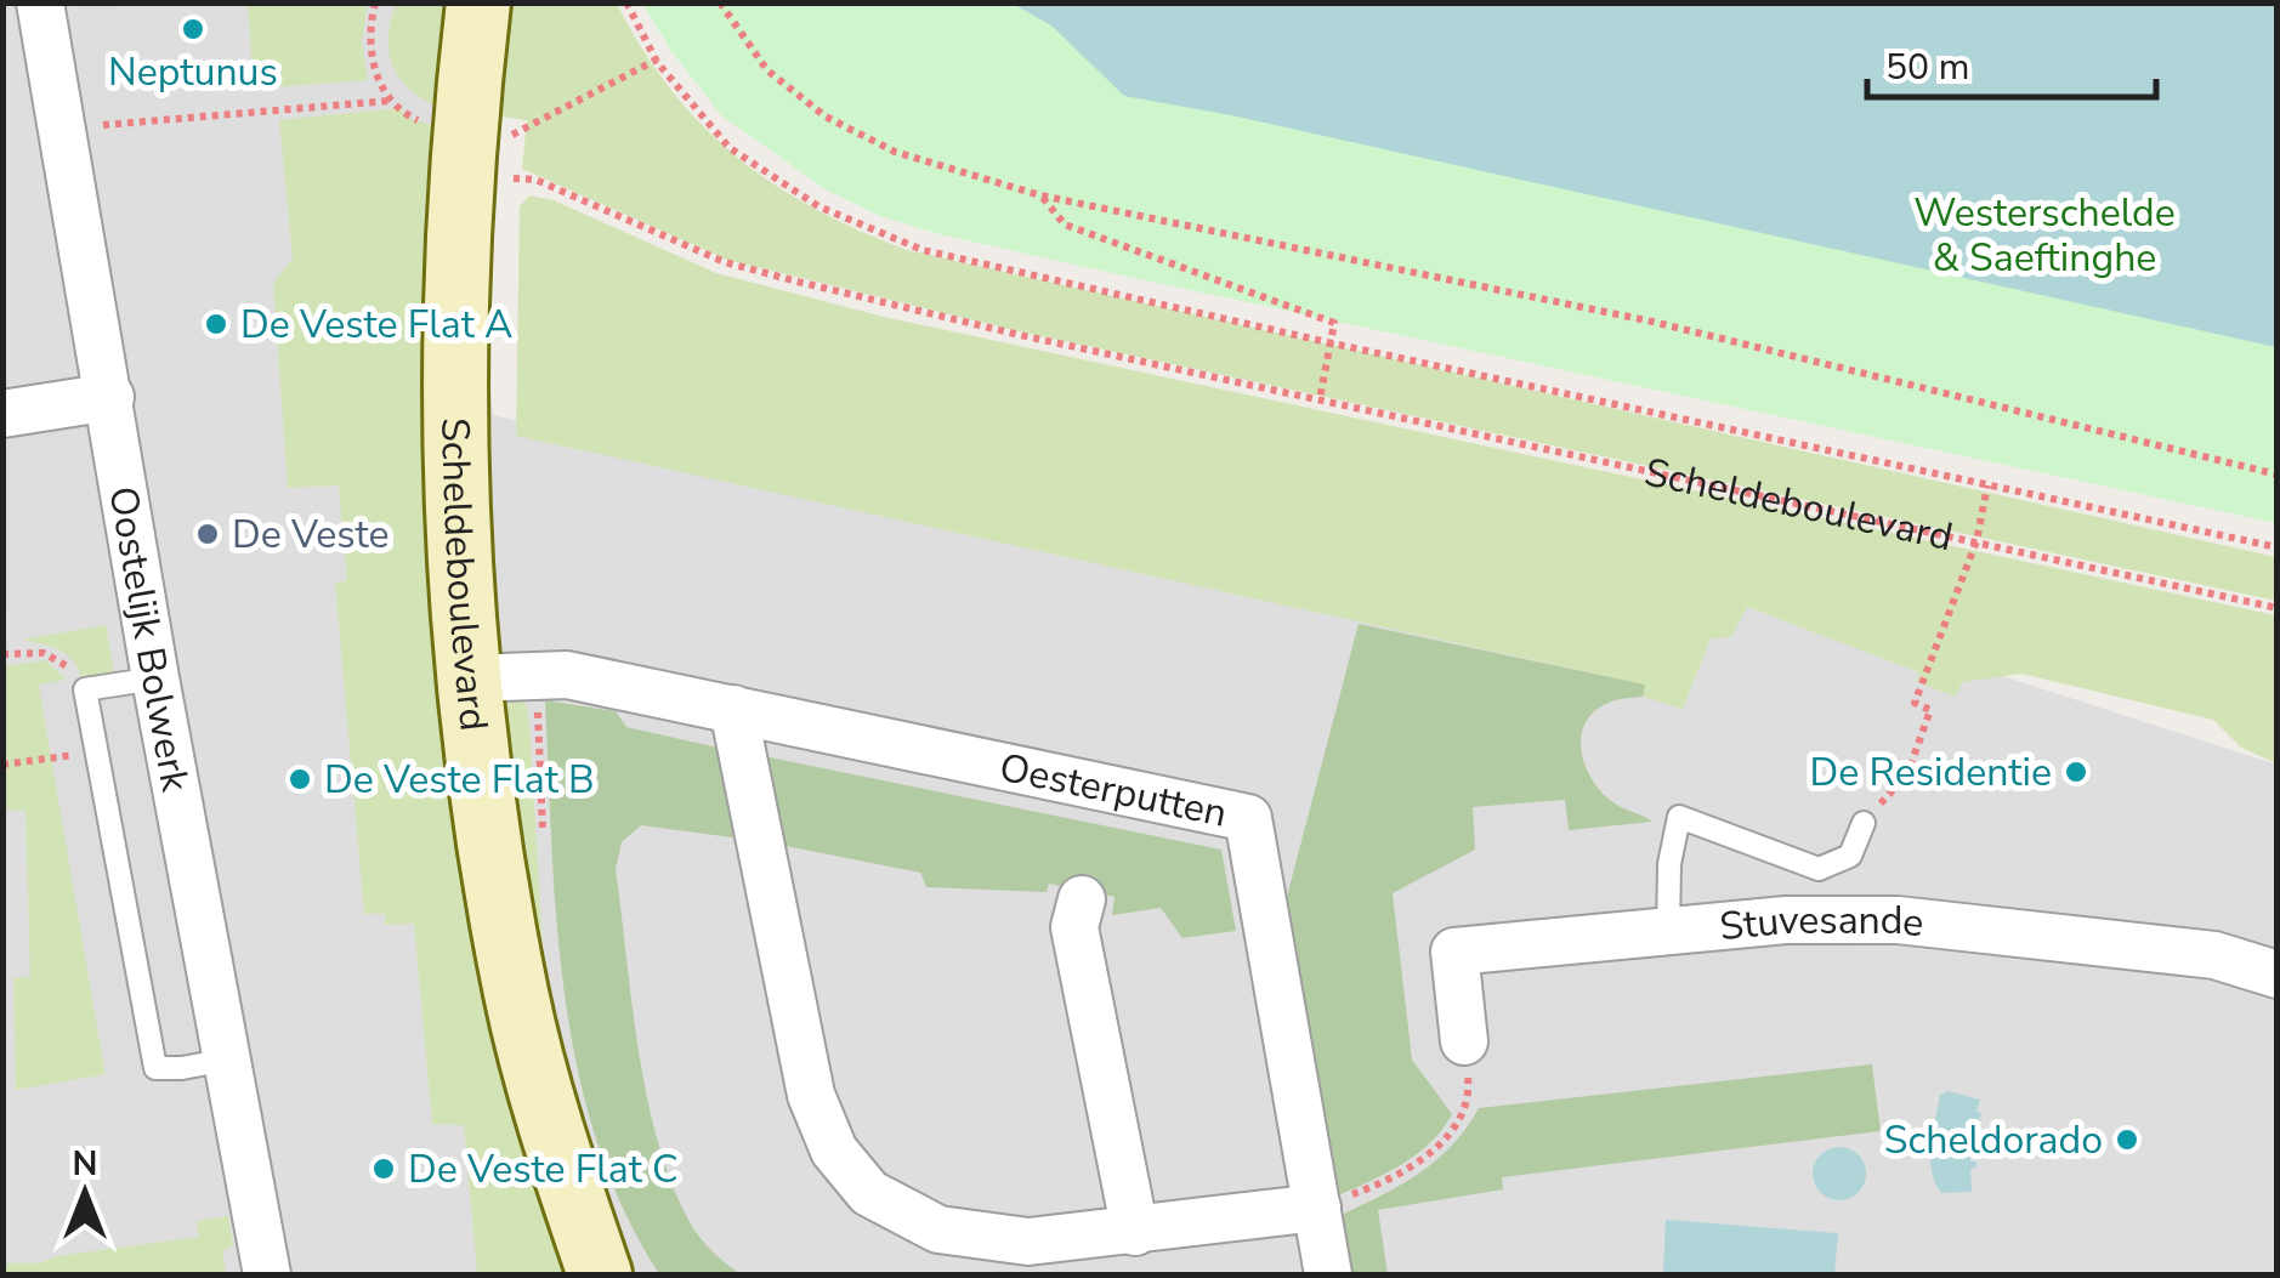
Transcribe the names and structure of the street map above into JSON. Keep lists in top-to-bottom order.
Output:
{
  "streets": {
    "main road": ["Scheldeboulevard"],
    "street": ["Oostelijk Bolwerk", "Oesterputten", "Stuvesande"]
  },
  "crossings": [
    ["Scheldeboulevard", "Oesterputten"]
  ],
  "parks": ["Westerschelde & Saeftinghe"],
  "places": [
    "Neptunus",
    "De Veste Flat A",
    "De Veste",
    "De Residentie",
    "De Veste Flat B",
    "Scheldorado",
    "De Veste Flat C"
  ],
  "scale_bar": "50 m",
  "north": "top"
}
